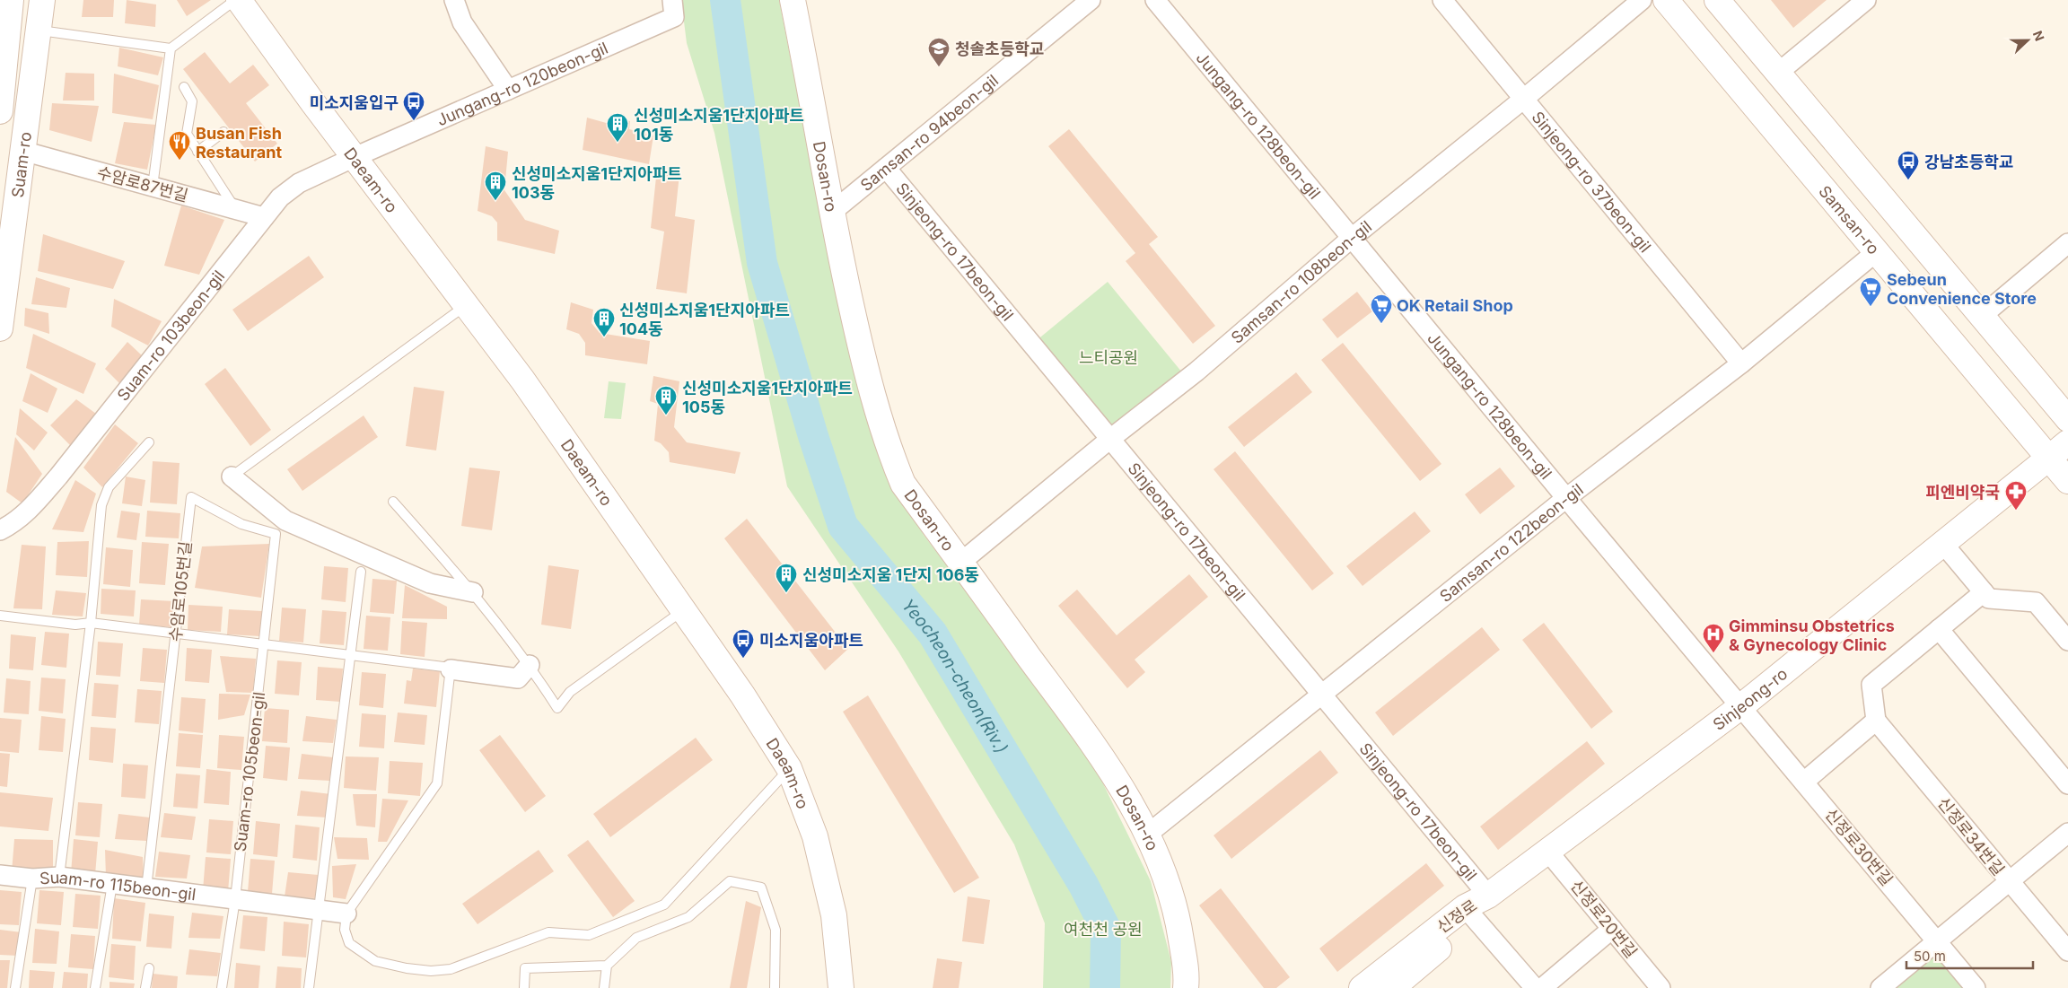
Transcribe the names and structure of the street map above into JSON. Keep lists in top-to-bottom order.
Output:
{
  "streets": {
    "main road": [
      "Suam-ro",
      "Dosan-ro",
      "Daeam-ro",
      "Samsan-ro",
      "Sinjeong-ro",
      "신정로"
    ],
    "street": [
      "Jungang-ro 120beon-gil",
      "Jungang-ro 128beon-gil",
      "Samsan-ro 94beon-gil",
      "Sinjeong-ro 37beon-gil",
      "수암로87번길",
      "Sinjeong-ro 17beon-gil",
      "Samsan-ro 108beon-gil",
      "Suam-ro 103beon-gil",
      "Samsan-ro 122beon-gil",
      "신정로34번길",
      "신정로30번길",
      "Suam-ro 115beon-gil",
      "신정로20번길"
    ],
    "lane": ["수암로105번길", "Suam-ro 105beon-gil"]
  },
  "crossings": [
    ["Jungang-ro 120beon-gil", "Daeam-ro"],
    ["Jungang-ro 120beon-gil", "Suam-ro 103beon-gil"],
    ["Jungang-ro 128beon-gil", "Samsan-ro 108beon-gil"],
    ["Jungang-ro 128beon-gil", "Samsan-ro 122beon-gil"],
    ["Jungang-ro 128beon-gil", "Sinjeong-ro"],
    ["Jungang-ro 128beon-gil", "신정로30번길"],
    ["Samsan-ro 94beon-gil", "Dosan-ro"],
    ["Samsan-ro 94beon-gil", "Sinjeong-ro 17beon-gil"],
    ["Suam-ro", "수암로87번길"],
    ["Dosan-ro", "Samsan-ro 108beon-gil"],
    ["Dosan-ro", "Samsan-ro 122beon-gil"],
    ["Daeam-ro", "Suam-ro 103beon-gil"],
    ["Sinjeong-ro 37beon-gil", "Samsan-ro 108beon-gil"],
    ["Sinjeong-ro 37beon-gil", "Samsan-ro 122beon-gil"],
    ["수암로87번길", "Suam-ro 103beon-gil"],
    ["Samsan-ro", "Samsan-ro 122beon-gil"],
    ["Samsan-ro", "Sinjeong-ro"],
    ["Sinjeong-ro 17beon-gil", "Samsan-ro 108beon-gil"],
    ["Sinjeong-ro 17beon-gil", "Samsan-ro 122beon-gil"],
    ["Sinjeong-ro 17beon-gil", "Sinjeong-ro"],
    ["Sinjeong-ro 17beon-gil", "신정로"],
    ["수암로105번길", "Suam-ro 105beon-gil"],
    ["수암로105번길", "Suam-ro 115beon-gil"],
    ["Sinjeong-ro", "신정로30번길"],
    ["Sinjeong-ro", "신정로"],
    ["Sinjeong-ro", "신정로20번길"],
    ["Suam-ro 105beon-gil", "Suam-ro 115beon-gil"]
  ],
  "water": ["Yeocheon-cheon(Riv.)"],
  "parks": ["느티공원", "여천천 공원"],
  "places": {
    "school or university": ["청솔초등학교"],
    "bus stop": ["미소지움입구", "강남초등학교", "미소지움아파트"],
    "building": [
      "신성미소지움1단지아파트 101동",
      "신성미소지움1단지아파트 103동",
      "신성미소지움1단지아파트 104동",
      "신성미소지움1단지아파트 105동",
      "신성미소지움 1단지 106동"
    ],
    "restaurant": ["Busan Fish Restaurant"],
    "supermarket": ["Sebeun Convenience Store", "OK Retail Shop"],
    "pharmacy": ["피엔비약국"],
    "hospital": ["Gimminsu Obstetrics & Gynecology Clinic"]
  },
  "scale_bar": "50 m",
  "north": "right"
}
